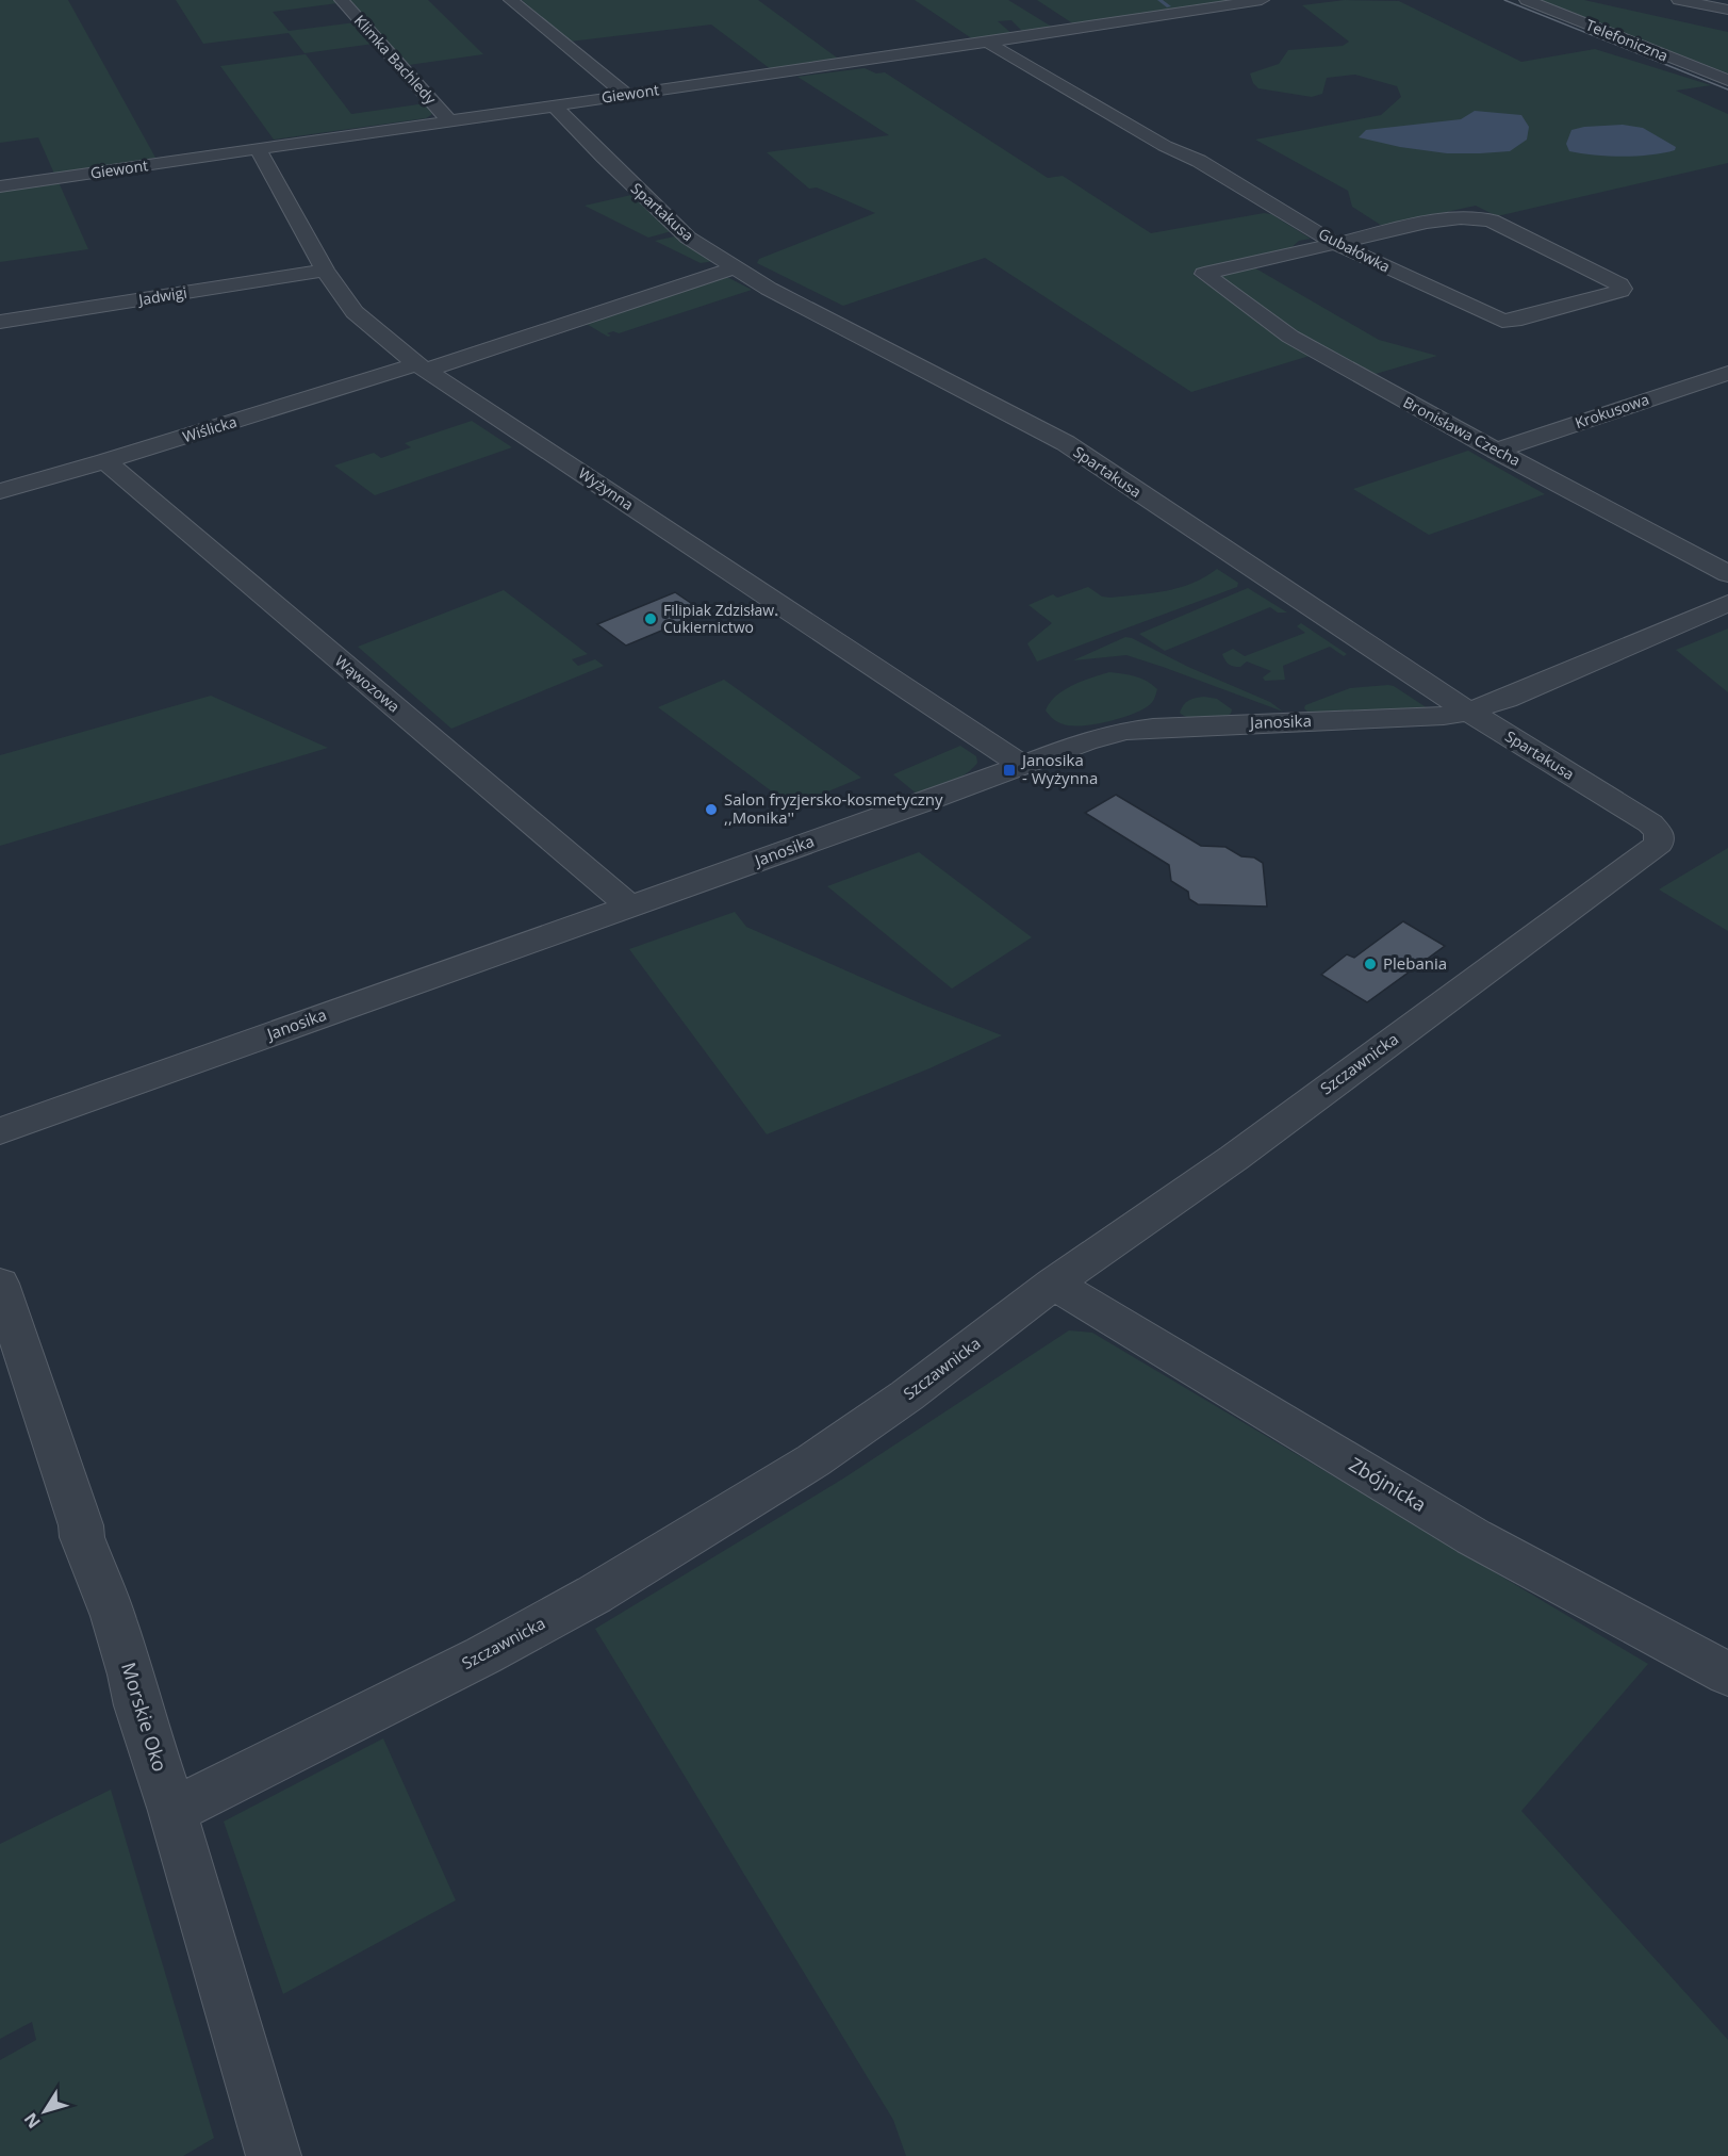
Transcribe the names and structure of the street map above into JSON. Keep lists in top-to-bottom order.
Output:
{
  "streets": {
    "street": [
      "Telefoniczna",
      "Klimka Bachledy",
      "Giewont",
      "Spartakusa",
      "Gubałówka",
      "Jadwigi",
      "Krokusowa",
      "Wiślicka",
      "Bronisława Czecha",
      "Wyżynna",
      "Wąwozowa",
      "Janosika",
      "Szczawnicka",
      "Zbójnicka",
      "Morskie Oko"
    ]
  },
  "crossings": [
    ["Klimka Bachledy", "Giewont"],
    ["Giewont", "Spartakusa"],
    ["Giewont", "Gubałówka"],
    ["Giewont", "Wyżynna"],
    ["Spartakusa", "Wiślicka"],
    ["Spartakusa", "Janosika"],
    ["Spartakusa", "Szczawnicka"],
    ["Gubałówka", "Bronisława Czecha"],
    ["Jadwigi", "Wyżynna"],
    ["Krokusowa", "Bronisława Czecha"],
    ["Wiślicka", "Wyżynna"],
    ["Wiślicka", "Wąwozowa"],
    ["Wyżynna", "Janosika"],
    ["Wąwozowa", "Janosika"],
    ["Szczawnicka", "Zbójnicka"],
    ["Szczawnicka", "Morskie Oko"]
  ],
  "places": {
    "other": ["Filipiak Zdzisław. Cukiernictwo", "Salon fryzjersko-kosmetyczny ,,Monika''", "Plebania"],
    "transit": ["Janosika - Wyżynna"]
  },
  "north": "bottom left"
}
